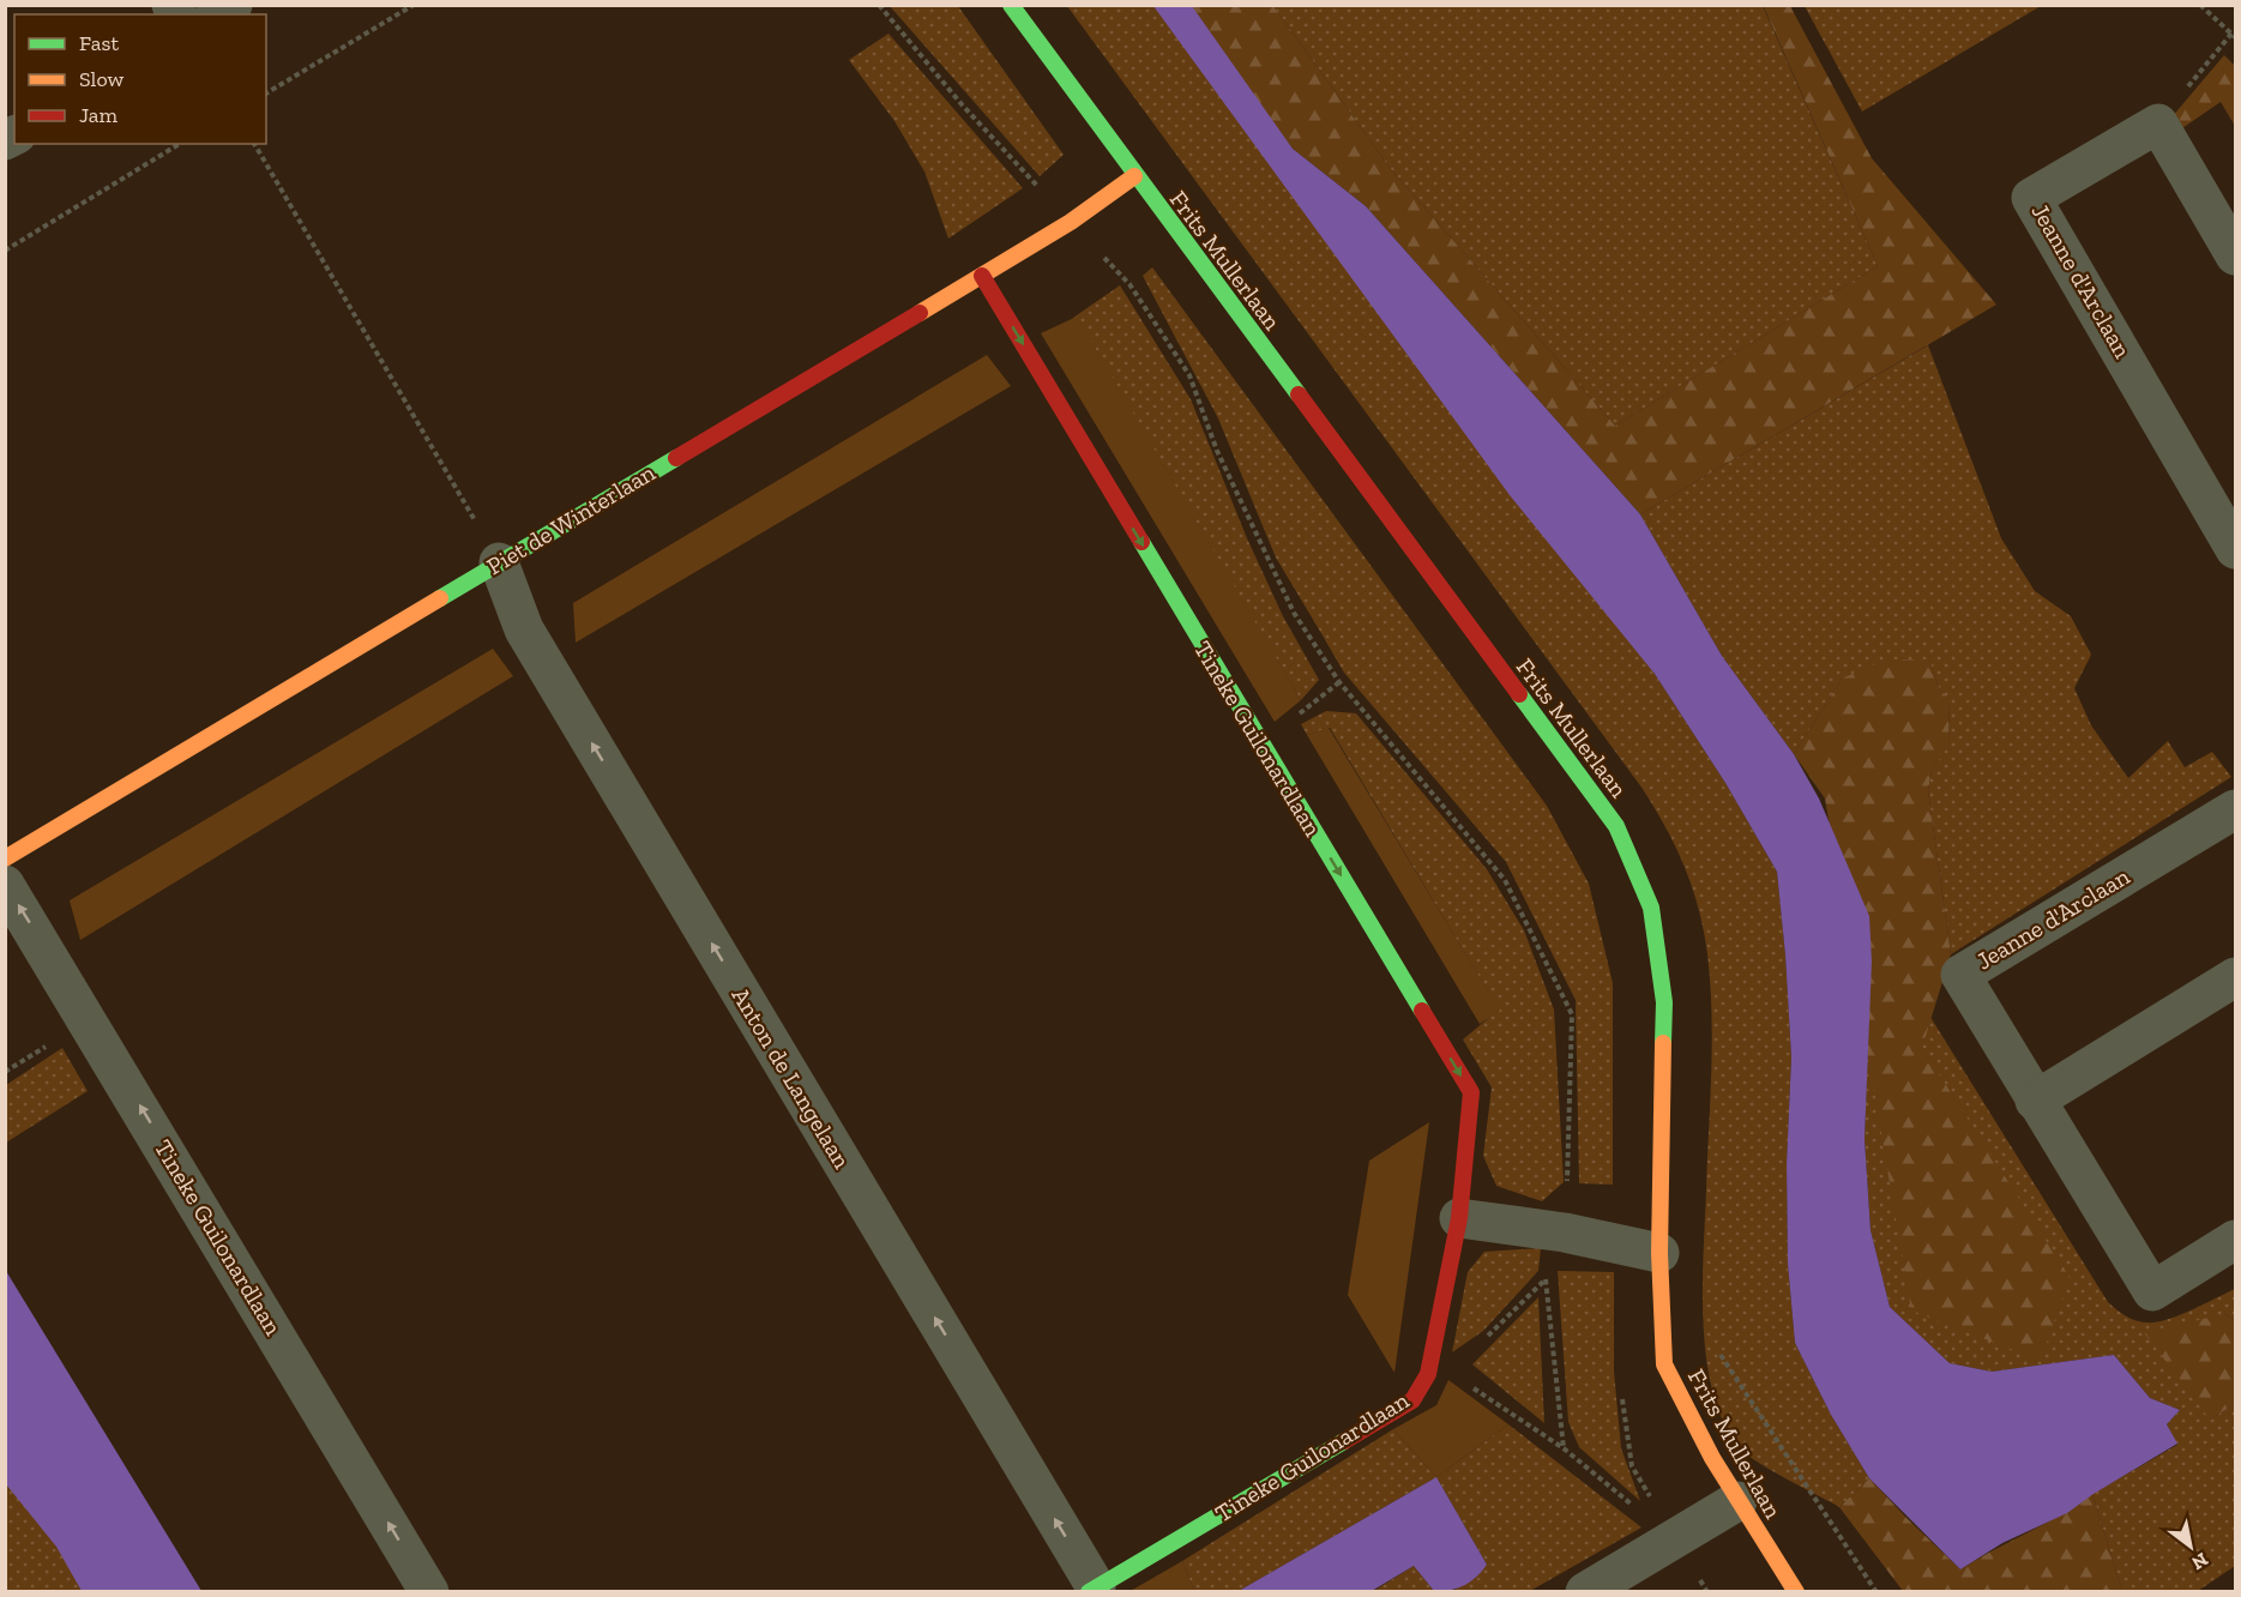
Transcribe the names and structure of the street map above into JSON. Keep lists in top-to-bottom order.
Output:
{
  "streets": {
    "street": [
      "Frits Mullerlaan",
      "Jeanne d'Arclaan",
      "Piet de Winterlaan",
      "Tineke Guilonardlaan",
      "Anton de Langelaan"
    ]
  },
  "crossings": [
    ["Frits Mullerlaan", "Piet de Winterlaan"],
    ["Piet de Winterlaan", "Tineke Guilonardlaan"],
    ["Piet de Winterlaan", "Anton de Langelaan"],
    ["Tineke Guilonardlaan", "Anton de Langelaan"]
  ],
  "one_way": ["Anton de Langelaan"],
  "legend": ["Fast", "Slow", "Jam"],
  "north": "bottom right"
}
